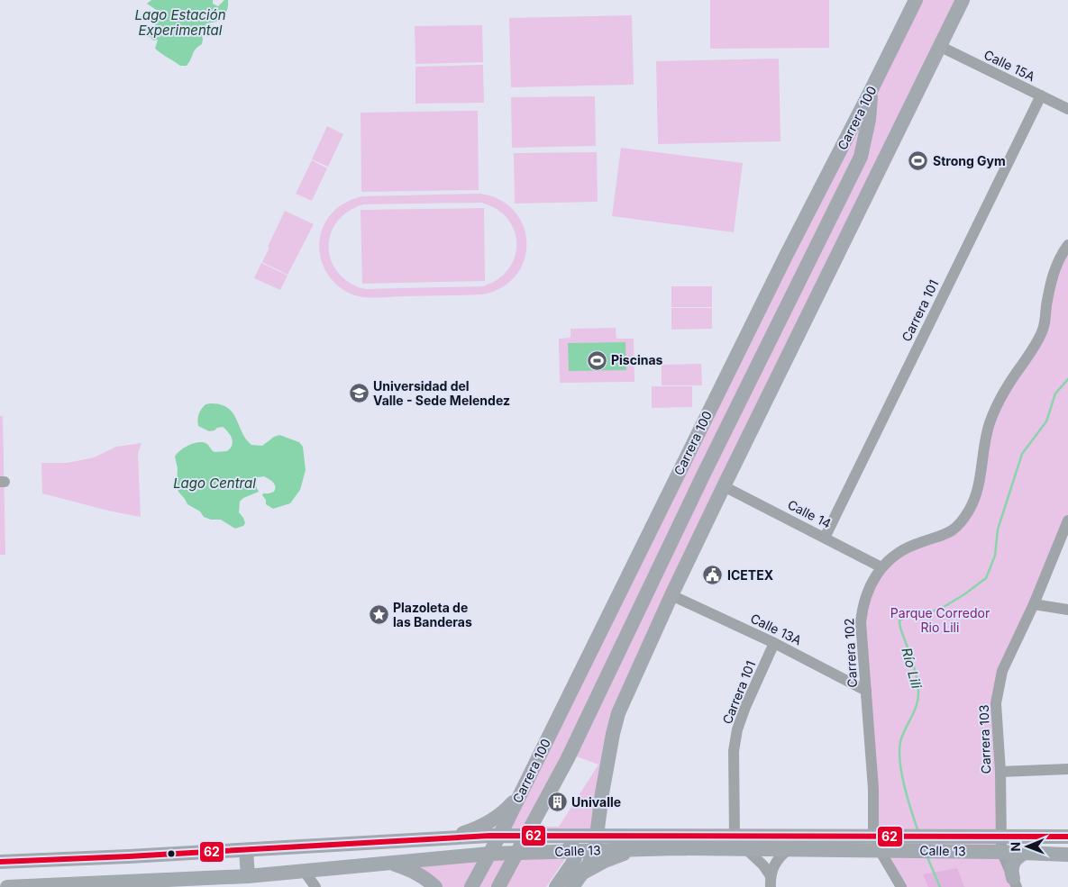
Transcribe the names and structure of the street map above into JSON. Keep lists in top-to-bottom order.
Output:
{
  "streets": {
    "main road": ["Carrera 100", "Calle 13"],
    "street": [
      "Calle 15A",
      "Carrera 101",
      "Calle 14",
      "Calle 13A",
      "Carrera 102",
      "Carrera 103"
    ]
  },
  "crossings": [
    ["Calle 15A", "Carrera 101"],
    ["Carrera 100", "Calle 13"],
    ["Carrera 101", "Calle 14"],
    ["Carrera 101", "Calle 13A"],
    ["Carrera 101", "Calle 13"],
    ["Calle 14", "Carrera 102"],
    ["Calle 13A", "Carrera 102"],
    ["Carrera 102", "Calle 13"],
    ["Carrera 103", "Calle 13"]
  ],
  "water": ["Lago Estación Experimental", "Lago Central", "Río Lili"],
  "parks": ["Parque Corredor Rio Lili"],
  "places": {
    "sports": ["Strong Gym", "Piscinas"],
    "school or university": ["Universidad del Valle - Sede Melendez"],
    "public building": ["ICETEX"],
    "place": ["Plazoleta de las Banderas"],
    "building": ["Univalle"]
  },
  "lines": ["transit line 62"],
  "north": "left"
}
